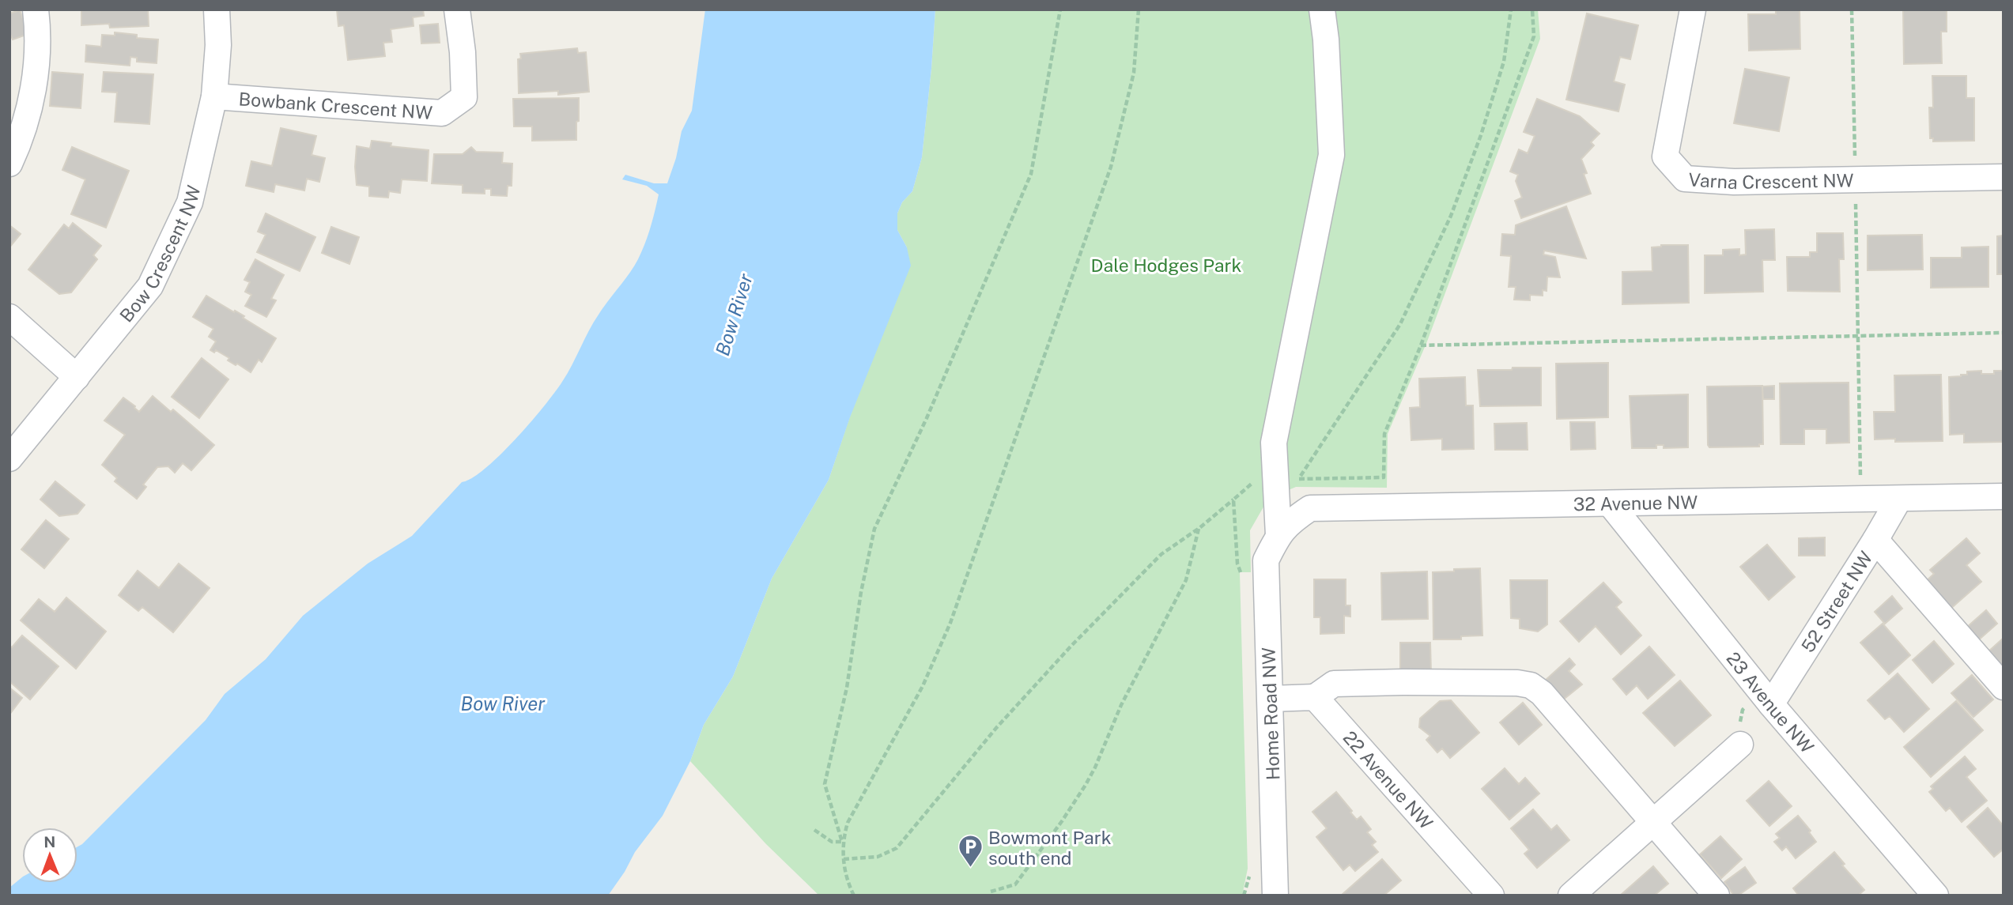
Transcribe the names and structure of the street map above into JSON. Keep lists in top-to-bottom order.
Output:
{
  "streets": {
    "street": [
      "Bowbank Crescent NW",
      "Varna Crescent NW",
      "Bow Crescent NW",
      "32 Avenue NW",
      "52 Street NW",
      "23 Avenue NW",
      "Home Road NW",
      "22 Avenue NW"
    ]
  },
  "crossings": [
    ["Bowbank Crescent NW", "Bow Crescent NW"],
    ["32 Avenue NW", "52 Street NW"],
    ["32 Avenue NW", "23 Avenue NW"],
    ["32 Avenue NW", "Home Road NW"],
    ["52 Street NW", "23 Avenue NW"]
  ],
  "water": ["Bow River"],
  "parks": ["Dale Hodges Park"],
  "places": {
    "parking": ["Bowmont Park south end"]
  },
  "north": "top"
}
